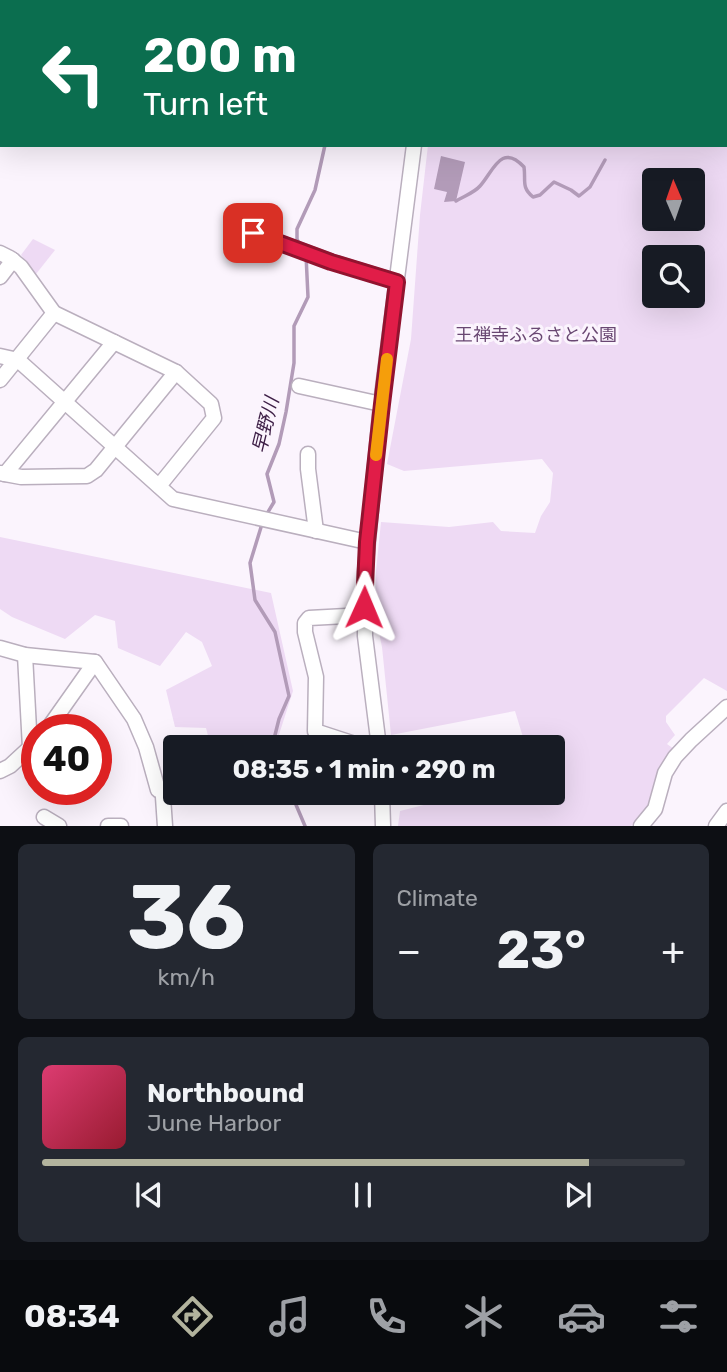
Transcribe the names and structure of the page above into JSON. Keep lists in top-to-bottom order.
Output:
{
  "water": ["早野川"],
  "parks": ["王禅寺ふるさと公園"],
  "north": "top",
  "page": {
    "turn": ["200 m", "Turn left"],
    "limit": "40",
    "trip": "08:35 · 1 min · 290 m",
    "tile": [
      ["36", "km/h"],
      "Climate"
    ],
    "heat": ["−", "23°", "+"],
    "song": ["Northbound", "June Harbor"],
    "tabs": "08:34"
  }
}
